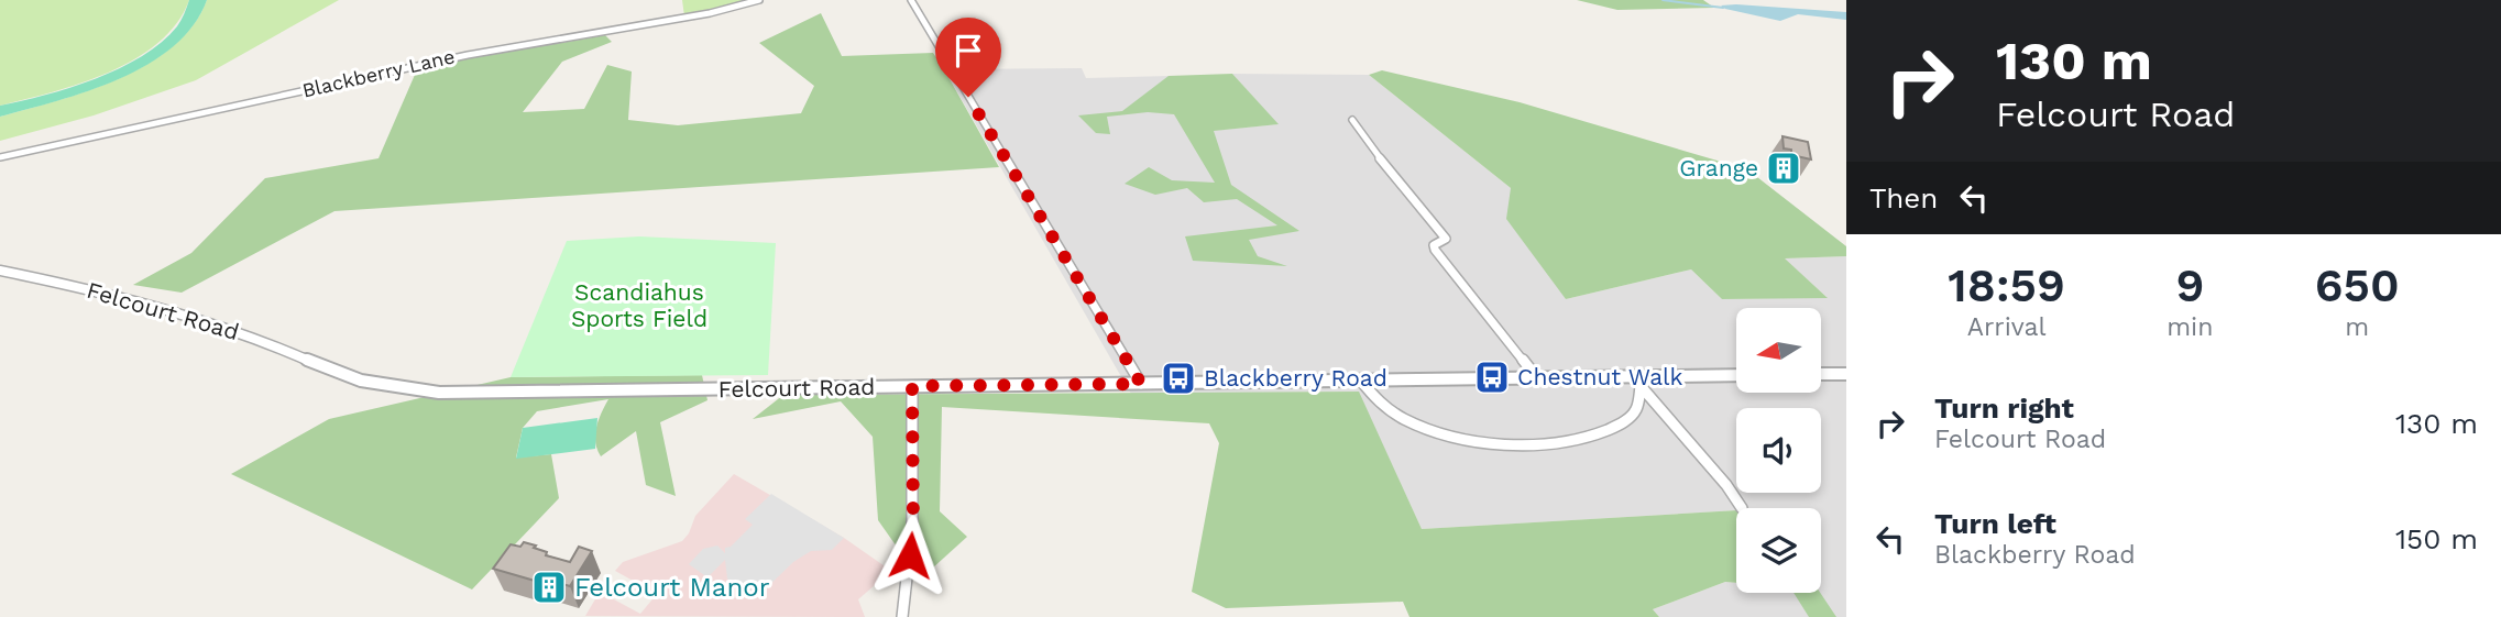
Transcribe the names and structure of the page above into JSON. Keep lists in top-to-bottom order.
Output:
{
  "streets": {
    "street": ["Blackberry Lane", "Felcourt Road"]
  },
  "parks": ["Scandiahus Sports Field"],
  "places": {
    "building": ["Grange", "Felcourt Manor"],
    "bus stop": ["Chestnut Walk", "Blackberry Road"]
  },
  "north": "left",
  "page": {
    "turn": ["130 m", "Felcourt Road"],
    "then": "Then",
    "eta": [
      "18:59",
      "Arrival",
      "9",
      "min",
      "650",
      "m"
    ],
    "list": [
      {
        "name": "Turn right",
        "note": "Felcourt Road",
        "value": "130 m"
      },
      {
        "name": "Turn left",
        "note": "Blackberry Road",
        "value": "150 m"
      }
    ]
  }
}
